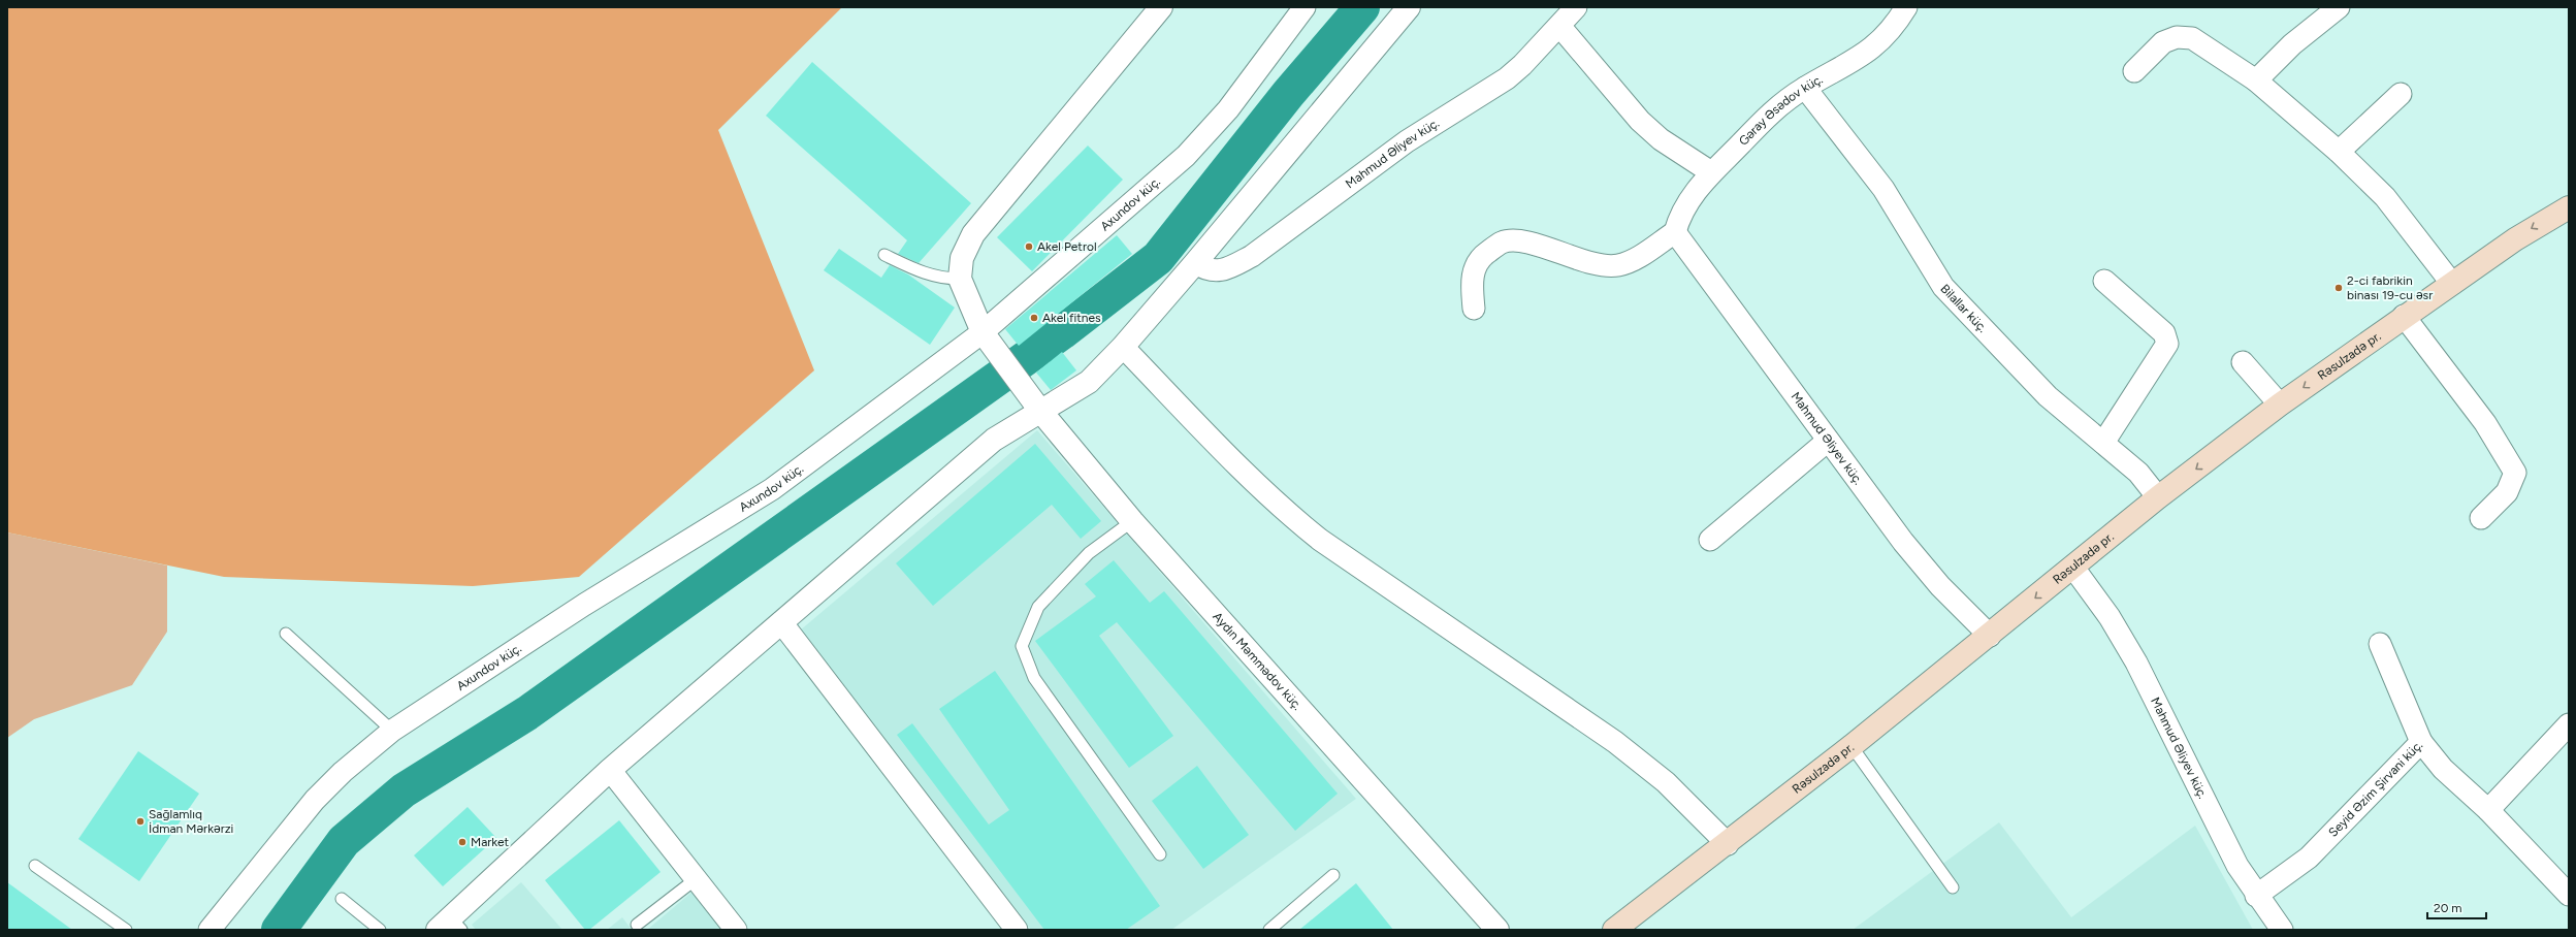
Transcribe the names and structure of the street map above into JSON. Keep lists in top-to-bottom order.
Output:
{
  "streets": {
    "main road": ["Rəsulzadə pr."],
    "street": [
      "Gəray Əsədov küç.",
      "Mahmud Əliyev küç.",
      "Axundov küç.",
      "Bilallar küç.",
      "Aydın Məmmədov küç.",
      "Seyid Əzim Şirvani küç."
    ]
  },
  "crossings": [
    ["Gəray Əsədov küç.", "Mahmud Əliyev küç."],
    ["Gəray Əsədov küç.", "Bilallar küç."],
    ["Mahmud Əliyev küç.", "Rəsulzadə pr."],
    ["Mahmud Əliyev küç.", "Seyid Əzim Şirvani küç."],
    ["Axundov küç.", "Aydın Məmmədov küç."],
    ["Bilallar küç.", "Rəsulzadə pr."]
  ],
  "one_way": ["Rəsulzadə pr."],
  "places": [
    "Akel Petrol",
    "2-ci fabrikin binası 19-cu əsr",
    "Akel fitnes",
    "Sağlamlıq İdman Mərkərzi",
    "Market"
  ],
  "scale_bar": "20 m"
}
